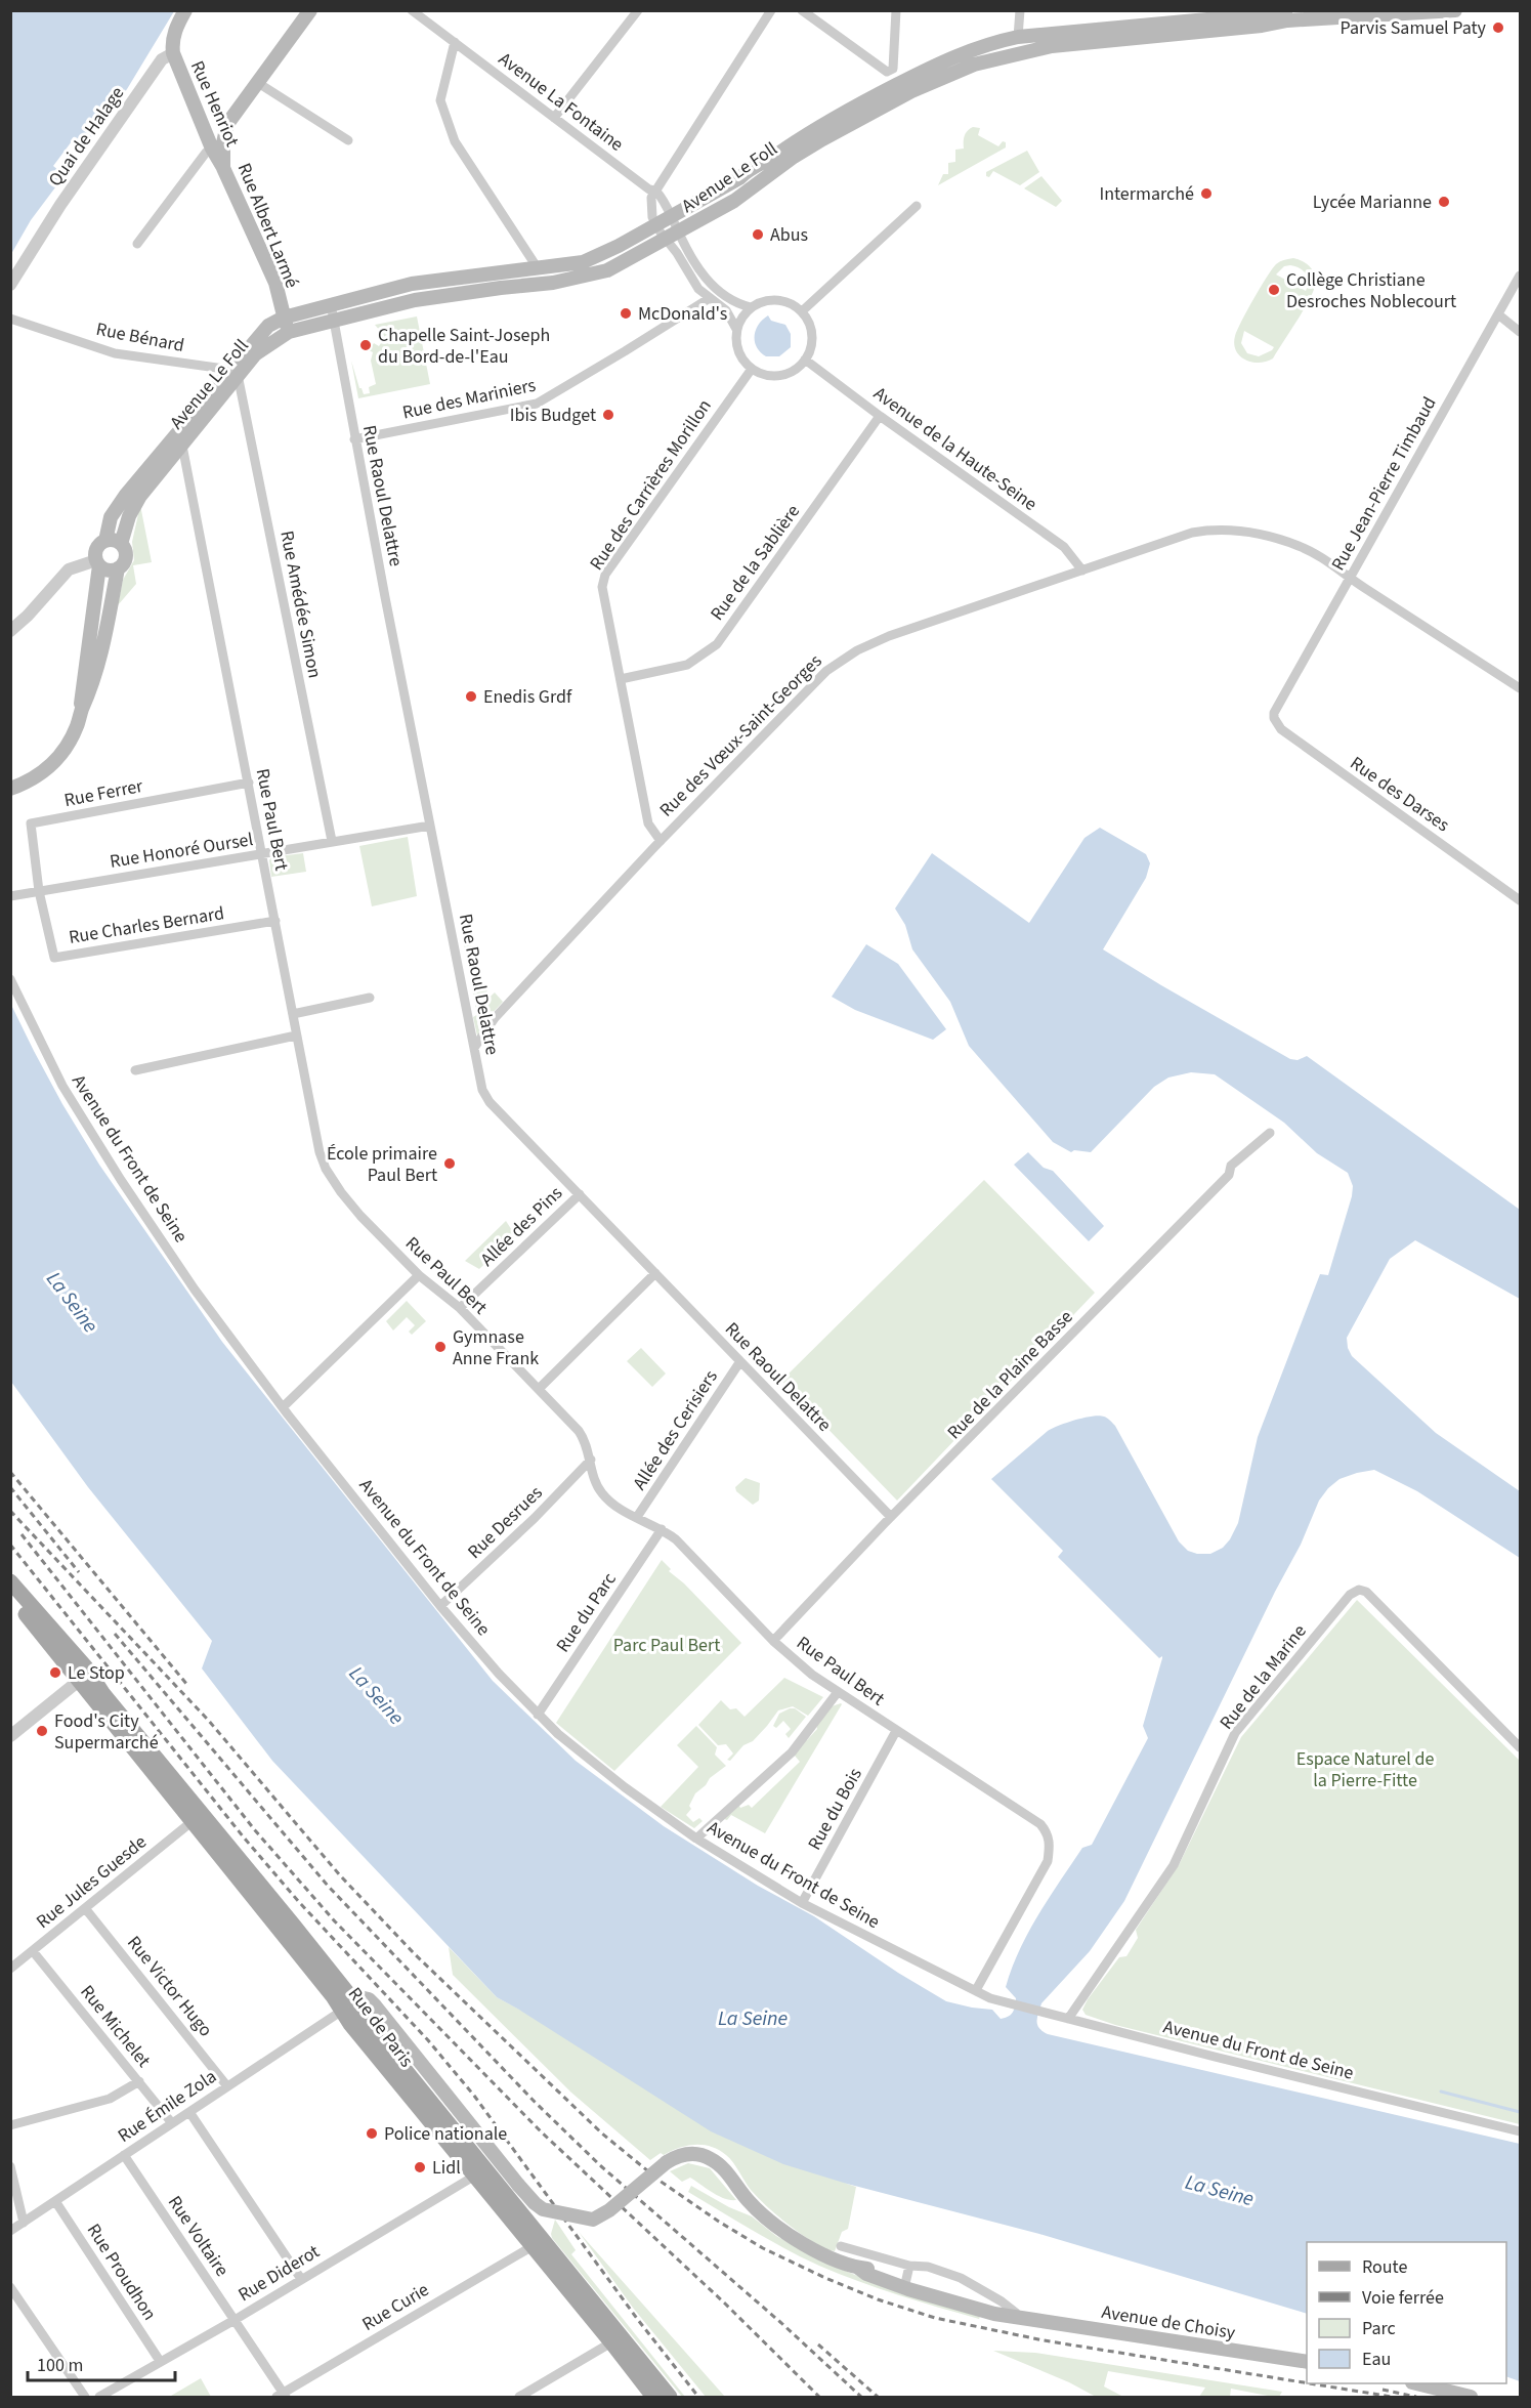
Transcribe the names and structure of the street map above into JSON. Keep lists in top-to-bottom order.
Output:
{
  "streets": {
    "main road": [
      "Rue Henriot",
      "Avenue Le Foll",
      "Rue Albert Larmé",
      "Rue de Paris",
      "Avenue de Choisy"
    ],
    "street": [
      "Avenue La Fontaine",
      "Quai de Halage",
      "Rue Bénard",
      "Rue des Mariniers",
      "Avenue de la Haute-Seine",
      "Rue Jean-Pierre Timbaud",
      "Rue des Carrières Morillon",
      "Rue Raoul Delattre",
      "Rue de la Sablière",
      "Rue Amédée Simon",
      "Rue des Vœux-Saint-Georges",
      "Rue Ferrer",
      "Rue des Darses",
      "Rue Paul Bert",
      "Rue Honoré Oursel",
      "Rue Charles Bernard",
      "Avenue du Front de Seine",
      "Allée des Pins",
      "Rue de la Plaine Basse",
      "Allée des Cerisiers",
      "Rue Desrues",
      "Rue du Parc",
      "Rue de la Marine",
      "Rue du Bois",
      "Rue Jules Guesde",
      "Rue Victor Hugo",
      "Rue Michelet",
      "Rue Émile Zola",
      "Rue Voltaire",
      "Rue Proudhon",
      "Rue Diderot",
      "Rue Curie"
    ]
  },
  "crossings": [
    ["Rue Henriot", "Quai de Halage"],
    ["Rue Henriot", "Rue Albert Larmé"],
    ["Avenue Le Foll", "Rue Albert Larmé"],
    ["Avenue Le Foll", "Rue Bénard"],
    ["Avenue Le Foll", "Rue Raoul Delattre"],
    ["Avenue Le Foll", "Rue Amédée Simon"],
    ["Avenue Le Foll", "Rue Paul Bert"],
    ["Rue Bénard", "Rue Amédée Simon"],
    ["Rue des Mariniers", "Rue Raoul Delattre"],
    ["Avenue de la Haute-Seine", "Rue des Carrières Morillon"],
    ["Avenue de la Haute-Seine", "Rue de la Sablière"],
    ["Avenue de la Haute-Seine", "Rue des Vœux-Saint-Georges"],
    ["Rue Jean-Pierre Timbaud", "Rue des Vœux-Saint-Georges"],
    ["Rue Jean-Pierre Timbaud", "Rue des Darses"],
    ["Rue des Carrières Morillon", "Rue de la Sablière"],
    ["Rue des Carrières Morillon", "Rue des Vœux-Saint-Georges"],
    ["Rue Raoul Delattre", "Rue des Vœux-Saint-Georges"],
    ["Rue Raoul Delattre", "Rue Honoré Oursel"],
    ["Rue Raoul Delattre", "Allée des Pins"],
    ["Rue Raoul Delattre", "Rue de la Plaine Basse"],
    ["Rue Raoul Delattre", "Allée des Cerisiers"],
    ["Rue Amédée Simon", "Rue Honoré Oursel"],
    ["Rue Ferrer", "Rue Paul Bert"],
    ["Rue Ferrer", "Rue Honoré Oursel"],
    ["Rue Ferrer", "Rue Charles Bernard"],
    ["Rue Paul Bert", "Rue Honoré Oursel"],
    ["Rue Paul Bert", "Rue Charles Bernard"],
    ["Rue Paul Bert", "Avenue du Front de Seine"],
    ["Rue Paul Bert", "Allée des Pins"],
    ["Rue Paul Bert", "Rue de la Plaine Basse"],
    ["Rue Paul Bert", "Allée des Cerisiers"],
    ["Rue Paul Bert", "Rue Desrues"],
    ["Rue Paul Bert", "Rue du Parc"],
    ["Rue Paul Bert", "Rue du Bois"],
    ["Rue Honoré Oursel", "Rue Charles Bernard"],
    ["Avenue du Front de Seine", "Rue Desrues"],
    ["Avenue du Front de Seine", "Rue du Parc"],
    ["Avenue du Front de Seine", "Rue de la Marine"],
    ["Avenue du Front de Seine", "Rue du Bois"],
    ["Rue Jules Guesde", "Rue Victor Hugo"],
    ["Rue Jules Guesde", "Rue Michelet"],
    ["Rue Jules Guesde", "Rue de Paris"],
    ["Rue Victor Hugo", "Rue Émile Zola"],
    ["Rue Michelet", "Rue Émile Zola"],
    ["Rue de Paris", "Rue Émile Zola"],
    ["Rue de Paris", "Rue Diderot"],
    ["Rue de Paris", "Rue Curie"],
    ["Rue de Paris", "Avenue de Choisy"],
    ["Rue Émile Zola", "Rue Voltaire"],
    ["Rue Émile Zola", "Rue Proudhon"],
    ["Rue Émile Zola", "Avenue de Choisy"],
    ["Rue Voltaire", "Rue Diderot"],
    ["Rue Voltaire", "Rue Curie"],
    ["Rue Proudhon", "Rue Diderot"]
  ],
  "water": ["La Seine"],
  "parks": ["Parc Paul Bert", "Espace Naturel de la Pierre-Fitte"],
  "places": [
    "Parvis Samuel Paty",
    "Intermarché",
    "Lycée Marianne",
    "Abus",
    "Collège Christiane Desroches Noblecourt",
    "McDonald's",
    "Chapelle Saint-Joseph du Bord-de-l'Eau",
    "Ibis Budget",
    "Enedis Grdf",
    "École primaire Paul Bert",
    "Gymnase Anne Frank",
    "Le Stop",
    "Food's City Supermarché",
    "Police nationale",
    "Lidl"
  ],
  "legend": [
    "Route",
    "Voie ferrée",
    "Parc",
    "Eau"
  ],
  "scale_bar": "100 m"
}
